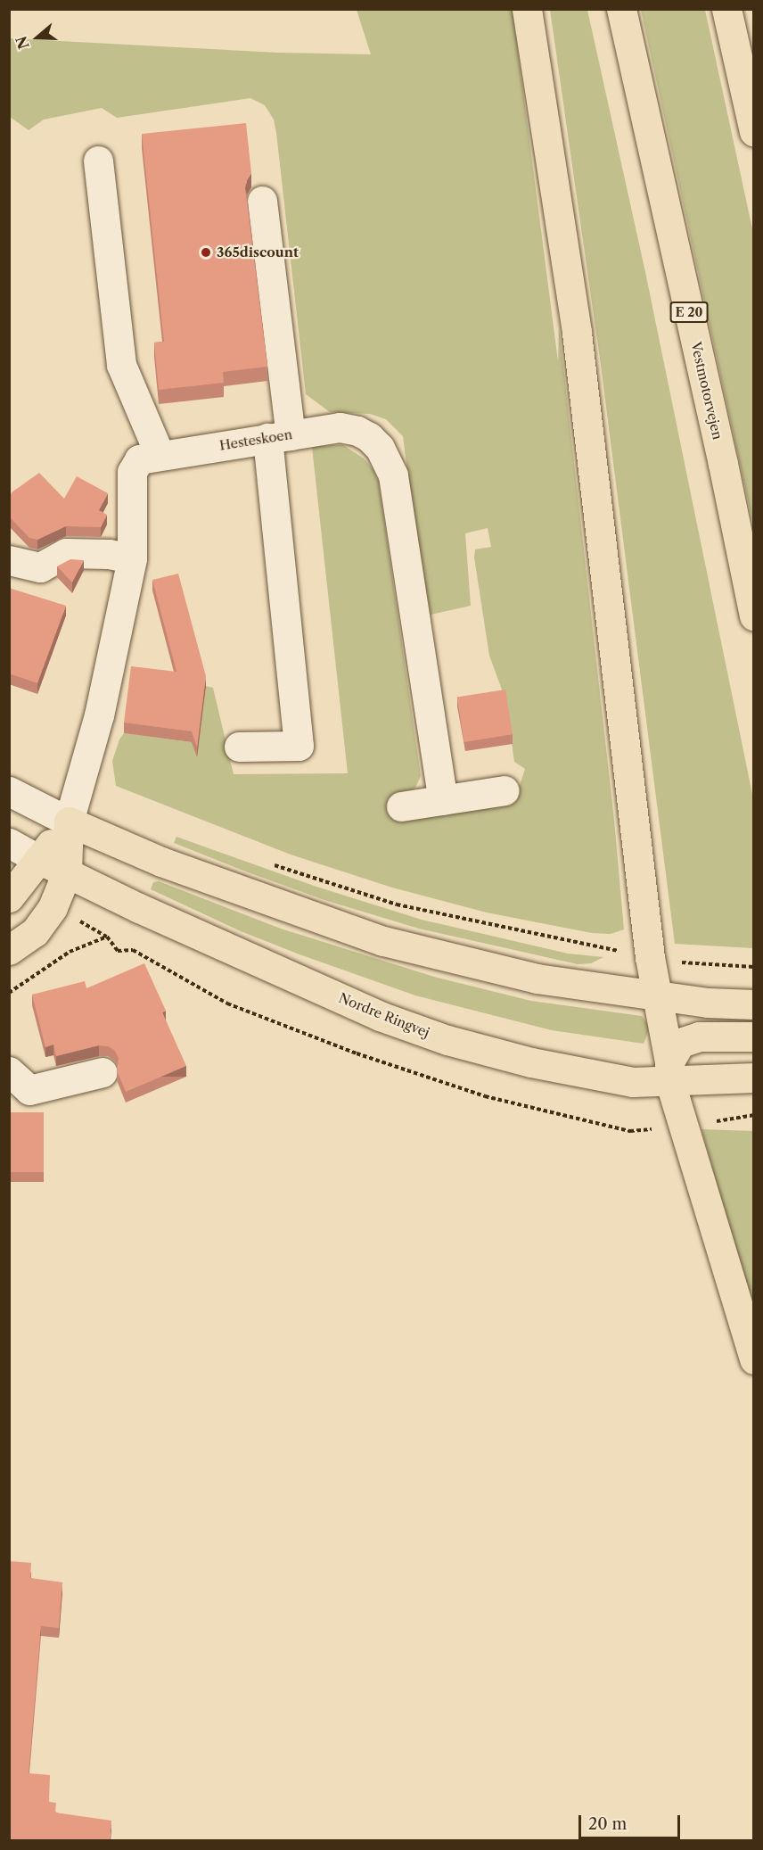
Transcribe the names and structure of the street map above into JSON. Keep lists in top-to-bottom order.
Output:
{
  "streets": {
    "main road": ["E 20", "Vestmotorvejen", "Nordre Ringvej"],
    "street": ["Hesteskoen"]
  },
  "places": ["365discount"],
  "scale_bar": "20 m",
  "north": "left"
}
